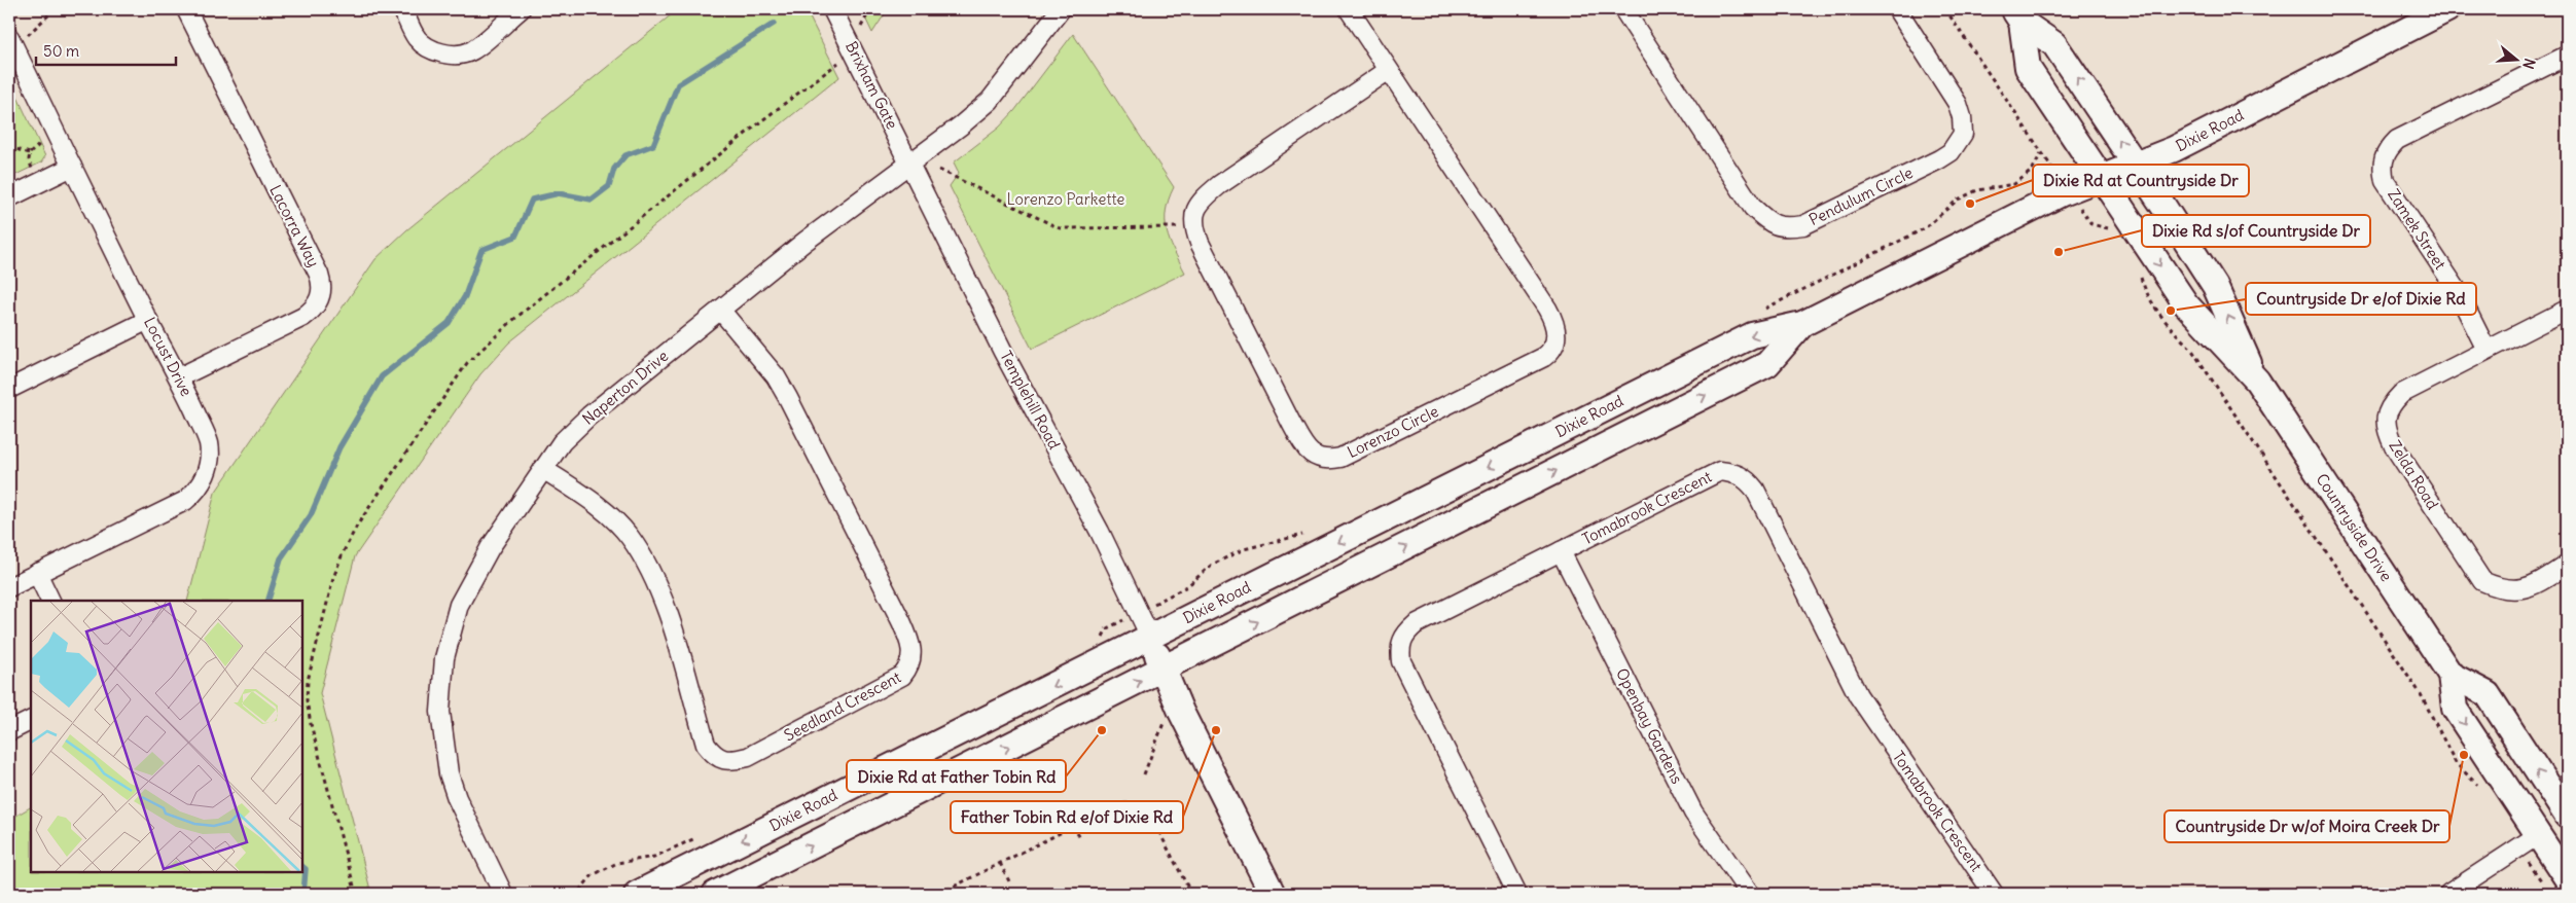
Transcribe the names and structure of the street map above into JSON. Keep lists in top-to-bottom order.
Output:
{
  "streets": {
    "main road": ["Dixie Road", "Countryside Drive"],
    "street": [
      "Brixham Gate",
      "Pendulum Circle",
      "Lacorra Way",
      "Zamek Street",
      "Locust Drive",
      "Naperton Drive",
      "Templehill Road",
      "Lorenzo Circle",
      "Zelda Road",
      "Tomabrook Crescent",
      "Seedland Crescent",
      "Openbay Gardens"
    ]
  },
  "crossings": [
    ["Brixham Gate", "Naperton Drive"],
    ["Brixham Gate", "Templehill Road"],
    ["Dixie Road", "Templehill Road"],
    ["Dixie Road", "Countryside Drive"],
    ["Lacorra Way", "Locust Drive"],
    ["Zamek Street", "Zelda Road"],
    ["Naperton Drive", "Templehill Road"],
    ["Naperton Drive", "Seedland Crescent"],
    ["Tomabrook Crescent", "Openbay Gardens"]
  ],
  "parks": ["Lorenzo Parkette"],
  "places": [
    "Dixie Rd at Countryside Dr",
    "Dixie Rd s/of Countryside Dr",
    "Countryside Dr e/of Dixie Rd",
    "Dixie Rd at Father Tobin Rd",
    "Father Tobin Rd e/of Dixie Rd",
    "Countryside Dr w/of Moira Creek Dr"
  ],
  "scale_bar": "50 m",
  "north": "right"
}
